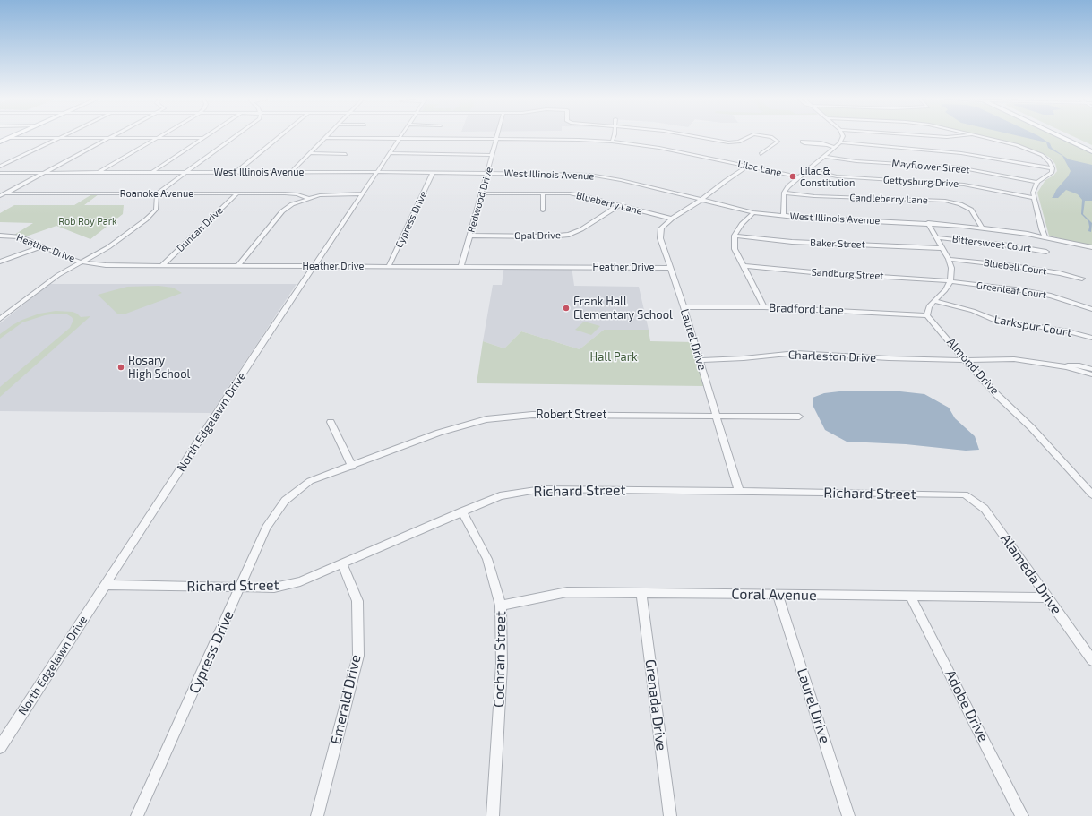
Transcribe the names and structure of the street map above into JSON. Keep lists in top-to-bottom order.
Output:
{
  "streets": {
    "street": [
      "Mayflower Street",
      "Lilac Lane",
      "West Illinois Avenue",
      "Gettysburg Drive",
      "Roanoke Avenue",
      "Candleberry Lane",
      "Redwood Drive",
      "Blueberry Lane",
      "Cypress Drive",
      "Duncan Drive",
      "Opal Drive",
      "Baker Street",
      "Bittersweet Court",
      "Heather Drive",
      "Bluebell Court",
      "Sandburg Street",
      "Greenleaf Court",
      "Bradford Lane",
      "Larkspur Court",
      "Laurel Drive",
      "Charleston Drive",
      "Almond Drive",
      "Robert Street",
      "North Edgelawn Drive",
      "Richard Street",
      "Alameda Drive",
      "Coral Avenue",
      "Cochran Street",
      "Emerald Drive",
      "Grenada Drive",
      "Adobe Drive"
    ]
  },
  "crossings": [
    ["Lilac Lane", "Redwood Drive"],
    ["Lilac Lane", "Laurel Drive"],
    ["Lilac Lane", "North Edgelawn Drive"],
    ["West Illinois Avenue", "Candleberry Lane"],
    ["West Illinois Avenue", "Redwood Drive"],
    ["West Illinois Avenue", "Cypress Drive"],
    ["West Illinois Avenue", "Laurel Drive"],
    ["West Illinois Avenue", "North Edgelawn Drive"],
    ["Roanoke Avenue", "Duncan Drive"],
    ["Redwood Drive", "Blueberry Lane"],
    ["Redwood Drive", "Opal Drive"],
    ["Redwood Drive", "Heather Drive"],
    ["Blueberry Lane", "Opal Drive"],
    ["Blueberry Lane", "Laurel Drive"],
    ["Cypress Drive", "Heather Drive"],
    ["Cypress Drive", "Robert Street"],
    ["Cypress Drive", "Richard Street"],
    ["Duncan Drive", "Heather Drive"],
    ["Heather Drive", "Laurel Drive"],
    ["Heather Drive", "North Edgelawn Drive"],
    ["Sandburg Street", "Greenleaf Court"],
    ["Bradford Lane", "Laurel Drive"],
    ["Bradford Lane", "Almond Drive"],
    ["Laurel Drive", "Charleston Drive"],
    ["Laurel Drive", "Robert Street"],
    ["Laurel Drive", "Richard Street"],
    ["Laurel Drive", "Coral Avenue"],
    ["Charleston Drive", "Almond Drive"],
    ["North Edgelawn Drive", "Richard Street"],
    ["Richard Street", "Alameda Drive"],
    ["Richard Street", "Cochran Street"],
    ["Richard Street", "Emerald Drive"],
    ["Alameda Drive", "Coral Avenue"],
    ["Coral Avenue", "Cochran Street"],
    ["Coral Avenue", "Grenada Drive"],
    ["Coral Avenue", "Adobe Drive"]
  ],
  "parks": ["Rob Roy Park", "Hall Park"],
  "places": ["Lilac & Constitution", "Frank Hall Elementary School", "Rosary High School"]
}
